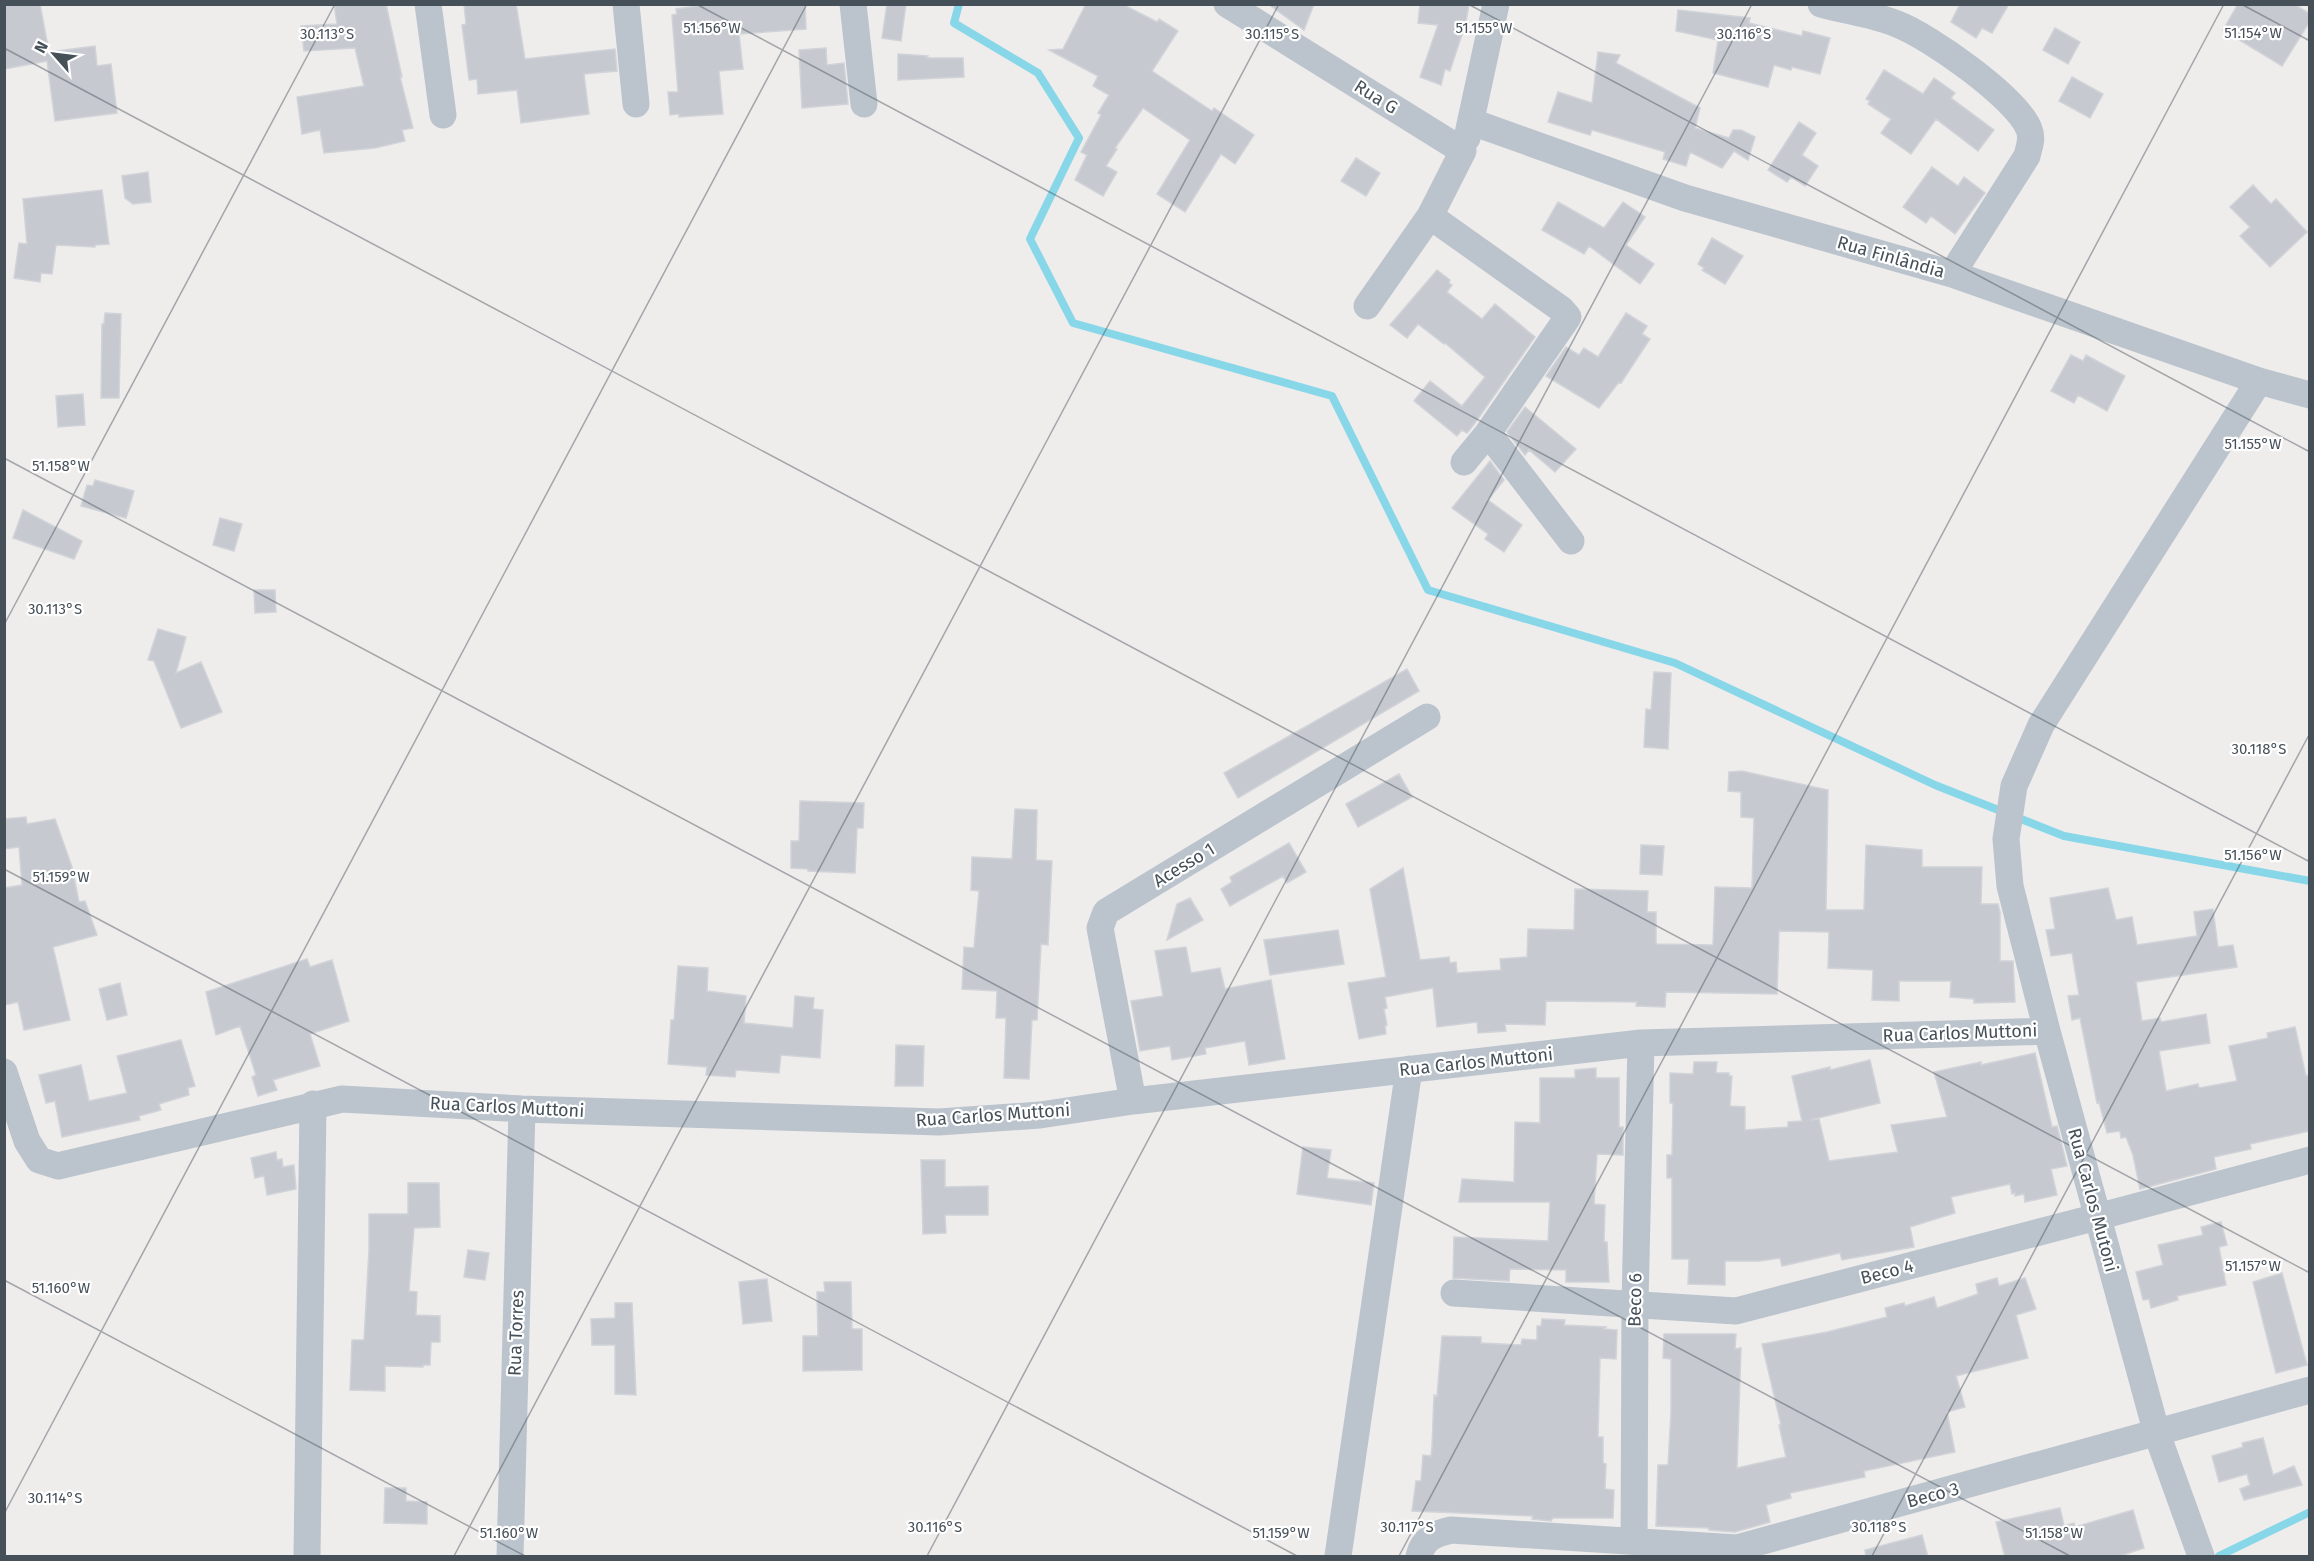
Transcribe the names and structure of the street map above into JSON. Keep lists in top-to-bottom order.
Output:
{
  "streets": {
    "street": [
      "Rua G",
      "Rua Finlândia",
      "Acesso 1",
      "Rua Carlos Muttoni",
      "Rua Carlos Mutoni",
      "Beco 4",
      "Beco 6",
      "Rua Torres",
      "Beco 3"
    ]
  },
  "crossings": [
    ["Rua Finlândia", "Rua Carlos Mutoni"],
    ["Acesso 1", "Rua Carlos Muttoni"],
    ["Rua Carlos Muttoni", "Rua Carlos Mutoni"],
    ["Rua Carlos Muttoni", "Beco 6"],
    ["Rua Carlos Muttoni", "Rua Torres"],
    ["Rua Carlos Mutoni", "Beco 4"],
    ["Rua Carlos Mutoni", "Beco 3"],
    ["Beco 4", "Beco 6"],
    ["Beco 6", "Beco 3"]
  ],
  "north": "top left",
  "coordinates": [
    "51.156°W",
    "51.155°W",
    "51.154°W",
    "30.113°S",
    "30.115°S",
    "30.116°S",
    "51.158°W",
    "30.118°S",
    "51.159°W",
    "51.157°W",
    "51.160°W",
    "30.114°S",
    "30.117°S"
  ]
}
